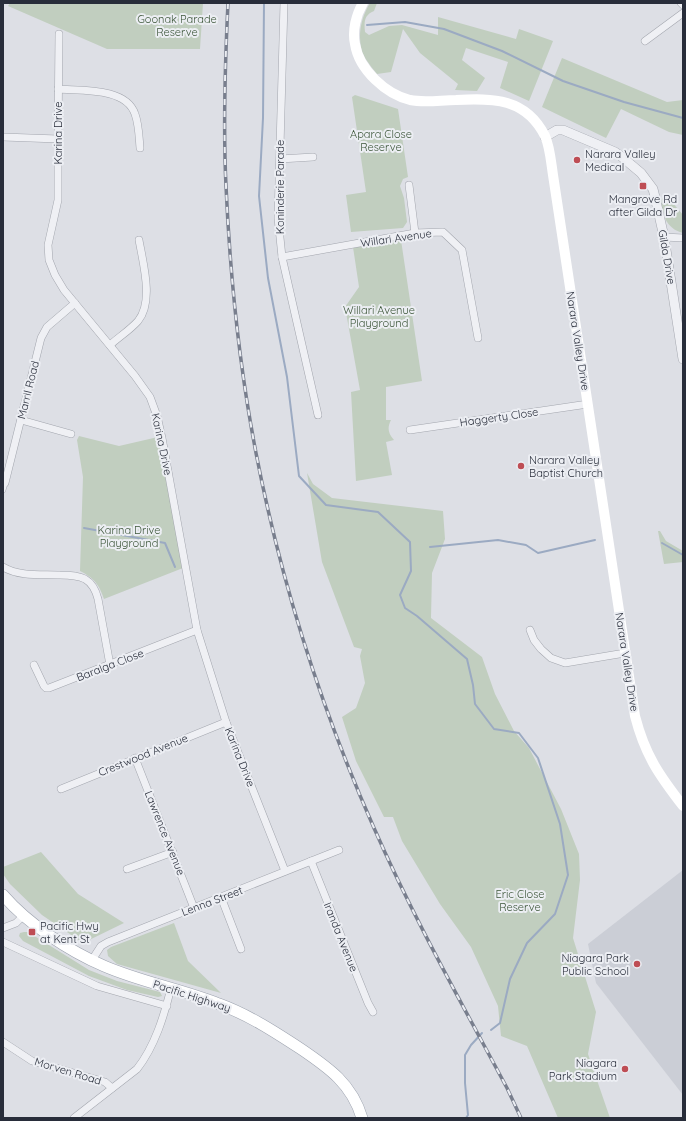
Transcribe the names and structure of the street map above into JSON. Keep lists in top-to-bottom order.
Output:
{
  "streets": {
    "main road": ["Narara Valley Drive", "Pacific Highway"],
    "street": [
      "Karina Drive",
      "Koninderie Parade",
      "Willari Avenue",
      "Gilda Drive",
      "Marril Road",
      "Haggerty Close",
      "Baralga Close",
      "Crestwood Avenue",
      "Lawrence Avenue",
      "Lenna Street",
      "Iranda Avenue",
      "Morven Road"
    ]
  },
  "crossings": [
    ["Karina Drive", "Marril Road"],
    ["Karina Drive", "Baralga Close"],
    ["Karina Drive", "Crestwood Avenue"],
    ["Karina Drive", "Lenna Street"],
    ["Koninderie Parade", "Willari Avenue"],
    ["Gilda Drive", "Narara Valley Drive"],
    ["Narara Valley Drive", "Haggerty Close"],
    ["Crestwood Avenue", "Lawrence Avenue"],
    ["Lawrence Avenue", "Lenna Street"],
    ["Lenna Street", "Iranda Avenue"],
    ["Lenna Street", "Pacific Highway"]
  ],
  "parks": [
    "Goonak Parade Reserve",
    "Apara Close Reserve",
    "Willari Avenue Playground",
    "Karina Drive Playground",
    "Eric Close Reserve"
  ],
  "places": {
    "other": [
      "Narara Valley Medical",
      "Narara Valley Baptist Church",
      "Niagara Park Public School",
      "Niagara Park Stadium"
    ],
    "transit": ["Mangrove Rd after Gilda Dr", "Pacific Hwy at Kent St"]
  }
}
